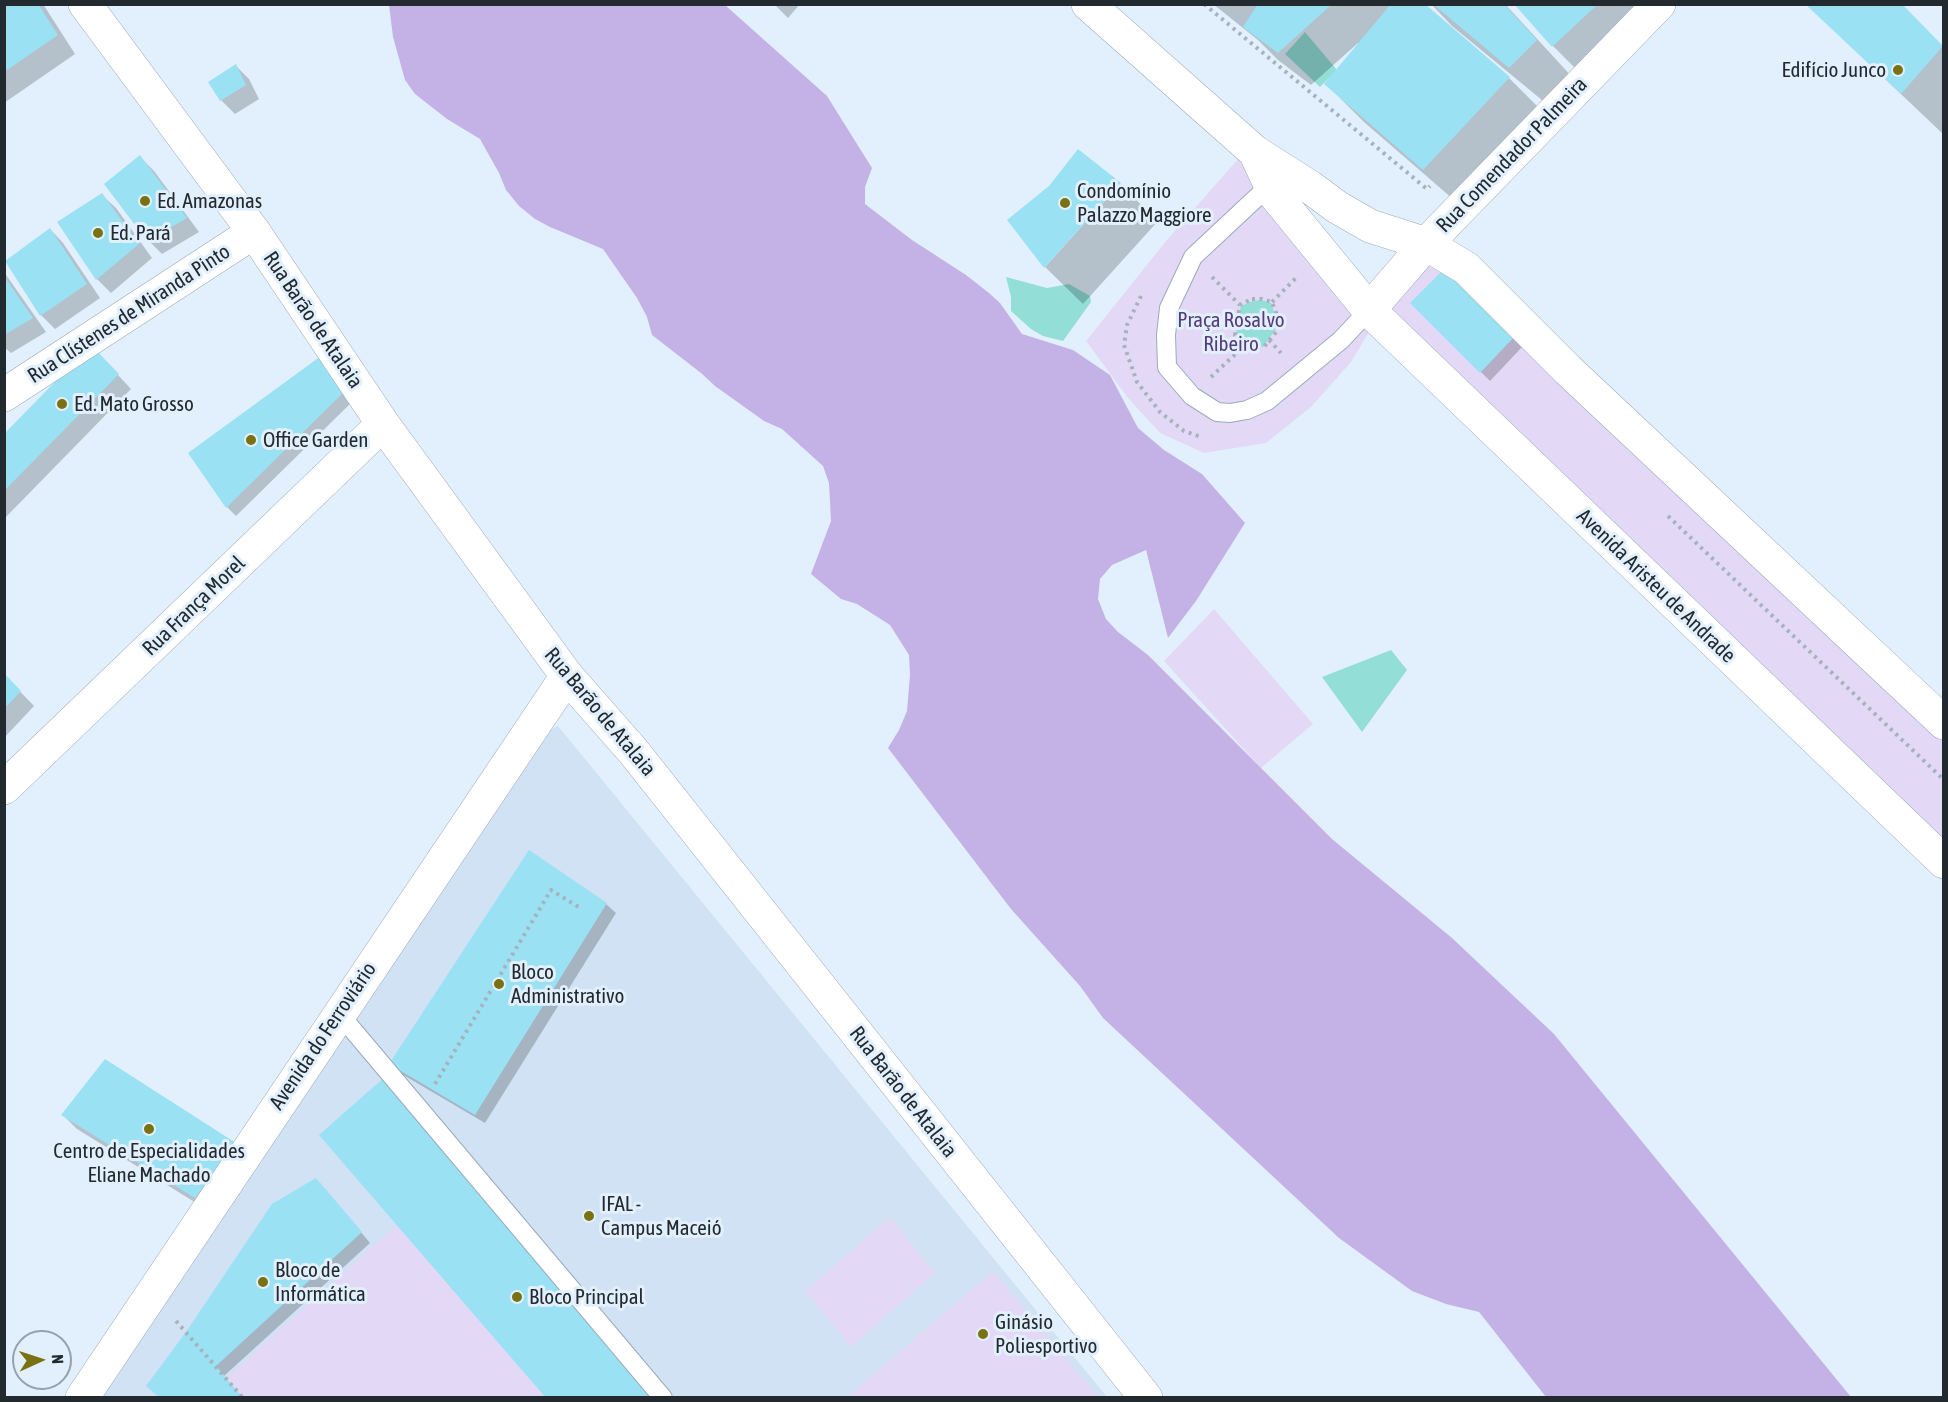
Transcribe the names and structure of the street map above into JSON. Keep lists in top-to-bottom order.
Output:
{
  "streets": {
    "street": [
      "Rua Comendador Palmeira",
      "Rua Clístenes de Miranda Pinto",
      "Rua Barão de Atalaia",
      "Avenida Aristeu de Andrade",
      "Rua França Morel",
      "Avenida do Ferroviário"
    ]
  },
  "crossings": [
    ["Rua Comendador Palmeira", "Avenida Aristeu de Andrade"],
    ["Rua Clístenes de Miranda Pinto", "Rua Barão de Atalaia"],
    ["Rua Barão de Atalaia", "Rua França Morel"],
    ["Rua Barão de Atalaia", "Avenida do Ferroviário"]
  ],
  "parks": ["Praça Rosalvo Ribeiro"],
  "places": [
    "Edifício Junco",
    "Ed. Amazonas",
    "Condomínio Palazzo Maggiore",
    "Ed. Pará",
    "Ed. Mato Grosso",
    "Office Garden",
    "Bloco Administrativo",
    "Centro de Especialidades Eliane Machado",
    "IFAL - Campus Maceió",
    "Bloco de Informática",
    "Bloco Principal",
    "Ginásio Poliesportivo"
  ],
  "north": "right"
}
